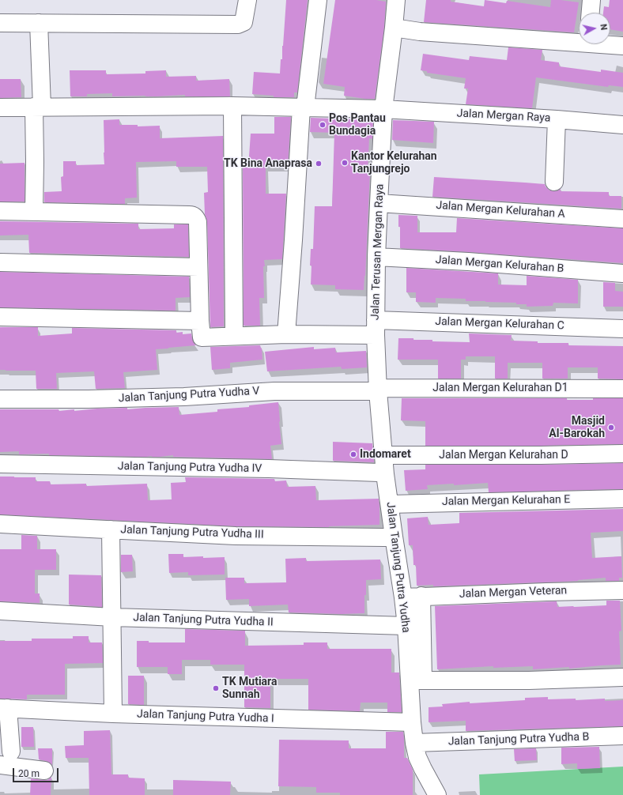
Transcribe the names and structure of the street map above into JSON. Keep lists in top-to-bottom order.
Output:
{
  "streets": {
    "street": [
      "Jalan Mergan Raya",
      "Jalan Mergan Kelurahan A",
      "Jalan Terusan Mergan Raya",
      "Jalan Mergan Kelurahan B",
      "Jalan Mergan Kelurahan C",
      "Jalan Mergan Kelurahan D1",
      "Jalan Tanjung Putra Yudha V",
      "Jalan Mergan Kelurahan D",
      "Jalan Tanjung Putra Yudha IV",
      "Jalan Mergan Kelurahan E",
      "Jalan Tanjung Putra Yudha III",
      "Jalan Tanjung Putra Yudha",
      "Jalan Mergan Veteran",
      "Jalan Tanjung Putra Yudha II",
      "Jalan Tanjung Putra Yudha I",
      "Jalan Tanjung Putra Yudha B"
    ]
  },
  "crossings": [
    ["Jalan Mergan Raya", "Jalan Terusan Mergan Raya"],
    ["Jalan Mergan Kelurahan A", "Jalan Terusan Mergan Raya"],
    ["Jalan Terusan Mergan Raya", "Jalan Mergan Kelurahan B"],
    ["Jalan Terusan Mergan Raya", "Jalan Mergan Kelurahan C"],
    ["Jalan Terusan Mergan Raya", "Jalan Tanjung Putra Yudha"],
    ["Jalan Mergan Kelurahan C", "Jalan Tanjung Putra Yudha"],
    ["Jalan Mergan Kelurahan D1", "Jalan Tanjung Putra Yudha V"],
    ["Jalan Mergan Kelurahan D1", "Jalan Tanjung Putra Yudha"],
    ["Jalan Tanjung Putra Yudha V", "Jalan Tanjung Putra Yudha"],
    ["Jalan Mergan Kelurahan D", "Jalan Tanjung Putra Yudha"],
    ["Jalan Tanjung Putra Yudha IV", "Jalan Tanjung Putra Yudha"],
    ["Jalan Mergan Kelurahan E", "Jalan Tanjung Putra Yudha"],
    ["Jalan Tanjung Putra Yudha III", "Jalan Tanjung Putra Yudha"],
    ["Jalan Tanjung Putra Yudha", "Jalan Mergan Veteran"],
    ["Jalan Tanjung Putra Yudha", "Jalan Tanjung Putra Yudha II"],
    ["Jalan Tanjung Putra Yudha", "Jalan Tanjung Putra Yudha I"],
    ["Jalan Tanjung Putra Yudha", "Jalan Tanjung Putra Yudha B"]
  ],
  "places": [
    "Pos Pantau Bundagia",
    "Kantor Kelurahan Tanjungrejo",
    "TK Bina Anaprasa",
    "Masjid Al-Barokah",
    "Indomaret",
    "TK Mutiara Sunnah"
  ],
  "scale_bar": "20 m",
  "north": "right"
}
